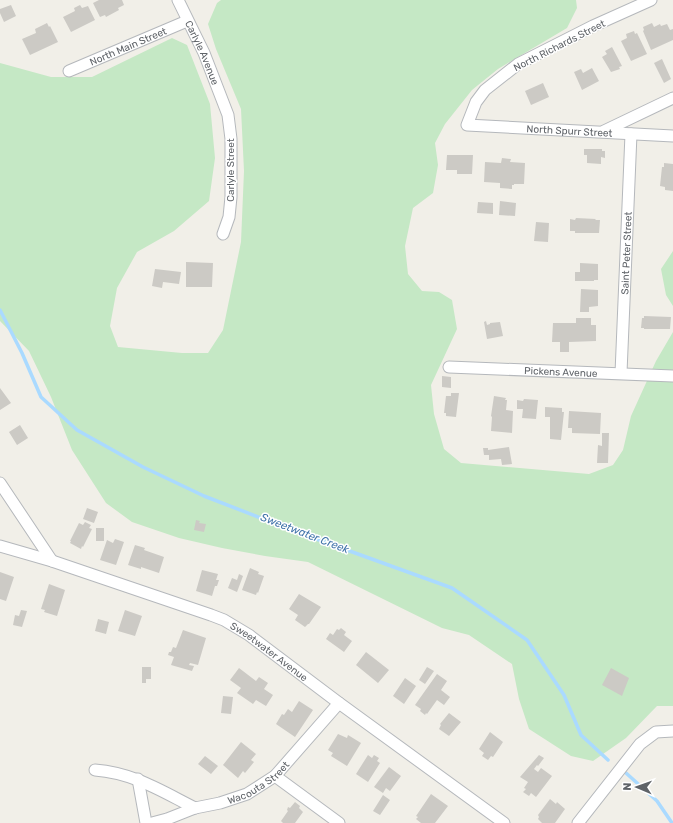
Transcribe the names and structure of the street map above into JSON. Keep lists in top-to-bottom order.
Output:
{
  "streets": {
    "street": [
      "North Richards Street",
      "North Main Street",
      "Carlyle Avenue",
      "North Spurr Street",
      "Carlyle Street",
      "Saint Peter Street",
      "Pickens Avenue",
      "Sweetwater Avenue",
      "Wacouta Street"
    ]
  },
  "crossings": [
    ["North Richards Street", "North Spurr Street"],
    ["North Main Street", "Carlyle Avenue"],
    ["Carlyle Avenue", "Carlyle Street"],
    ["North Spurr Street", "Saint Peter Street"],
    ["Saint Peter Street", "Pickens Avenue"],
    ["Sweetwater Avenue", "Wacouta Street"]
  ],
  "water": ["Sweetwater Creek"],
  "north": "left"
}
